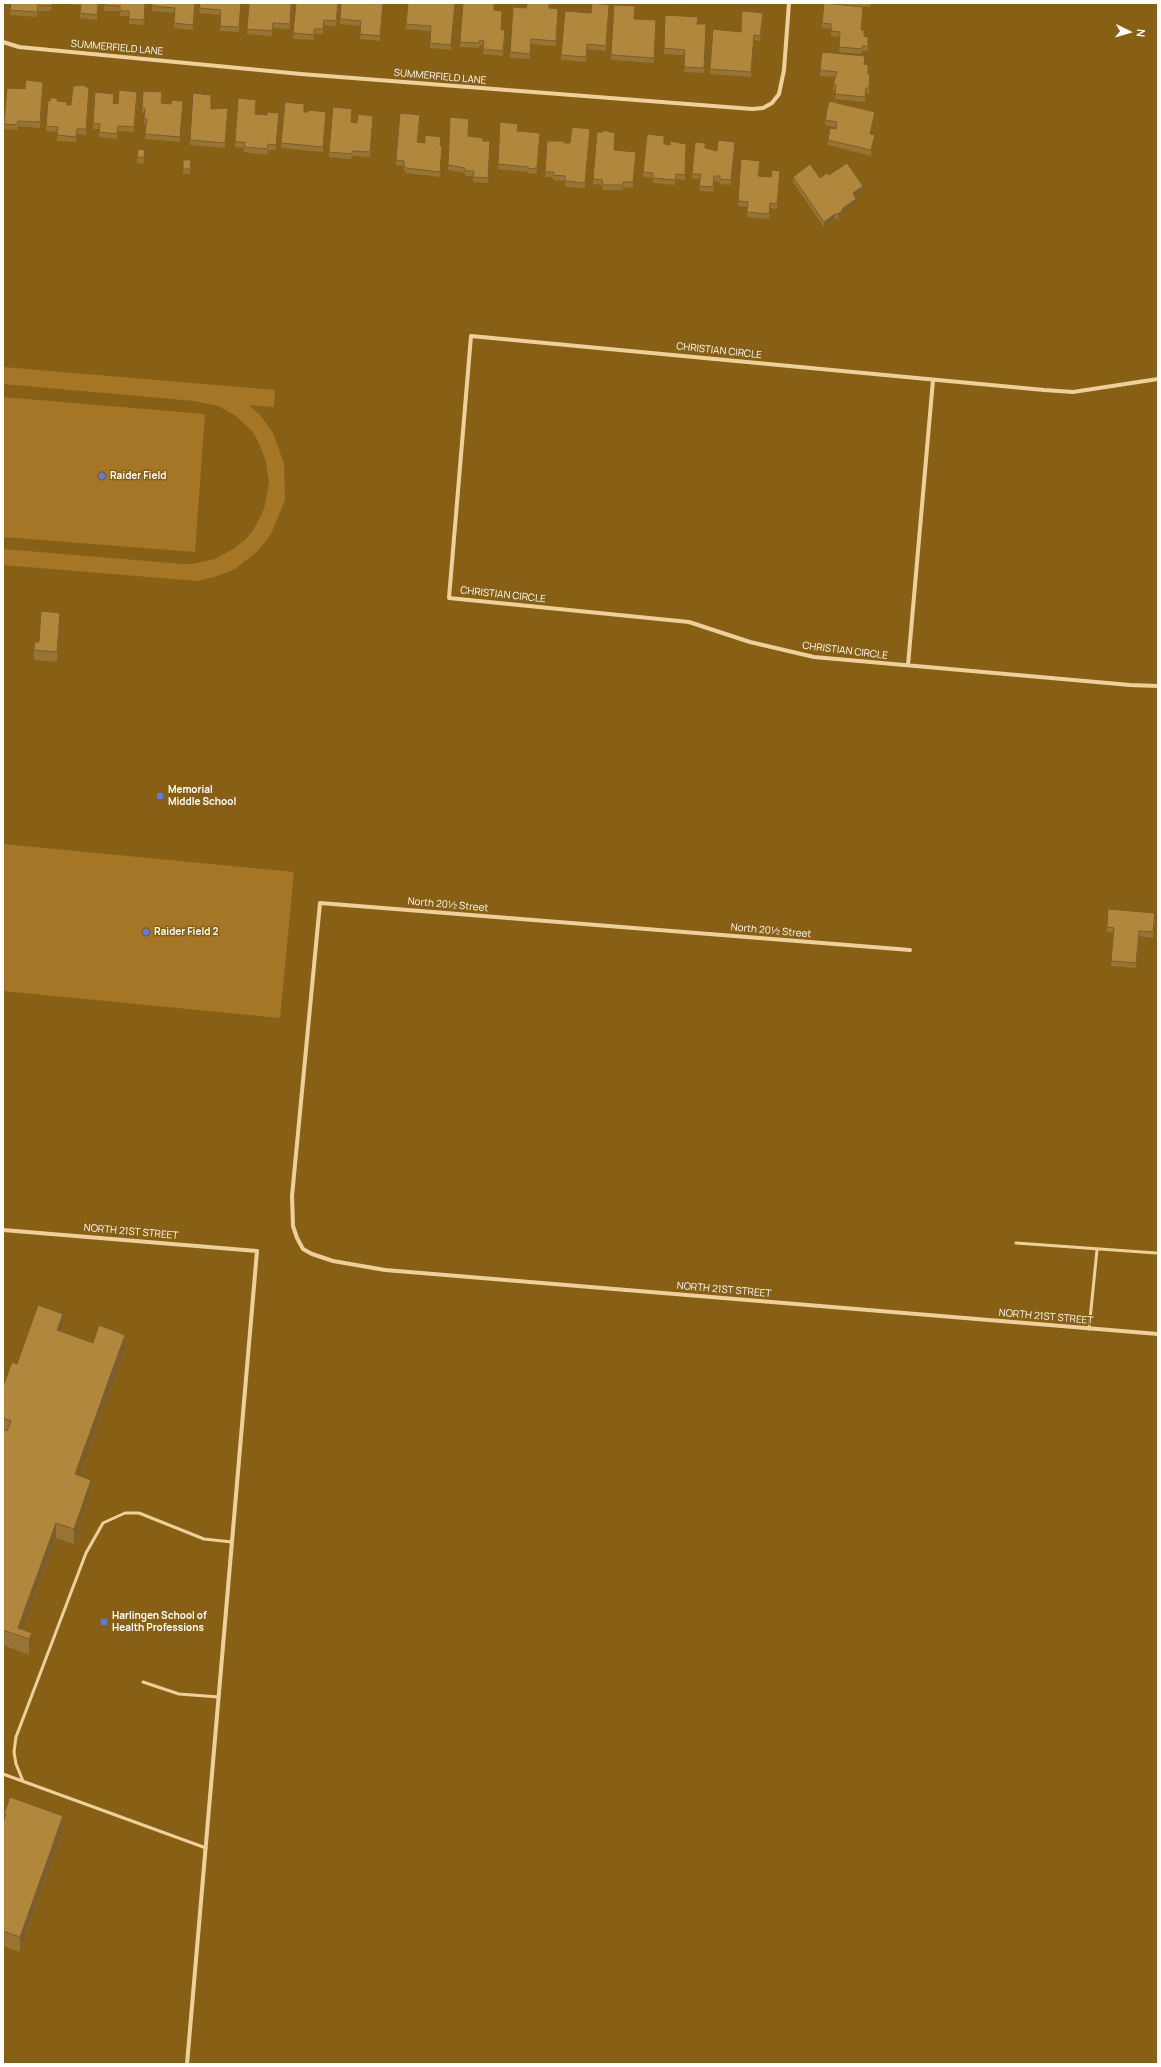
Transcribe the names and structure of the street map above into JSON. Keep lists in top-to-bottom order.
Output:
{
  "streets": {
    "street": [
      "SUMMERFIELD LANE",
      "CHRISTIAN CIRCLE",
      "North 20½ Street",
      "NORTH 21ST STREET"
    ]
  },
  "crossings": [
    ["North 20½ Street", "NORTH 21ST STREET"]
  ],
  "places": [
    "Raider Field",
    "Memorial Middle School",
    "Raider Field 2",
    "Harlingen School of Health Professions"
  ],
  "north": "right"
}
